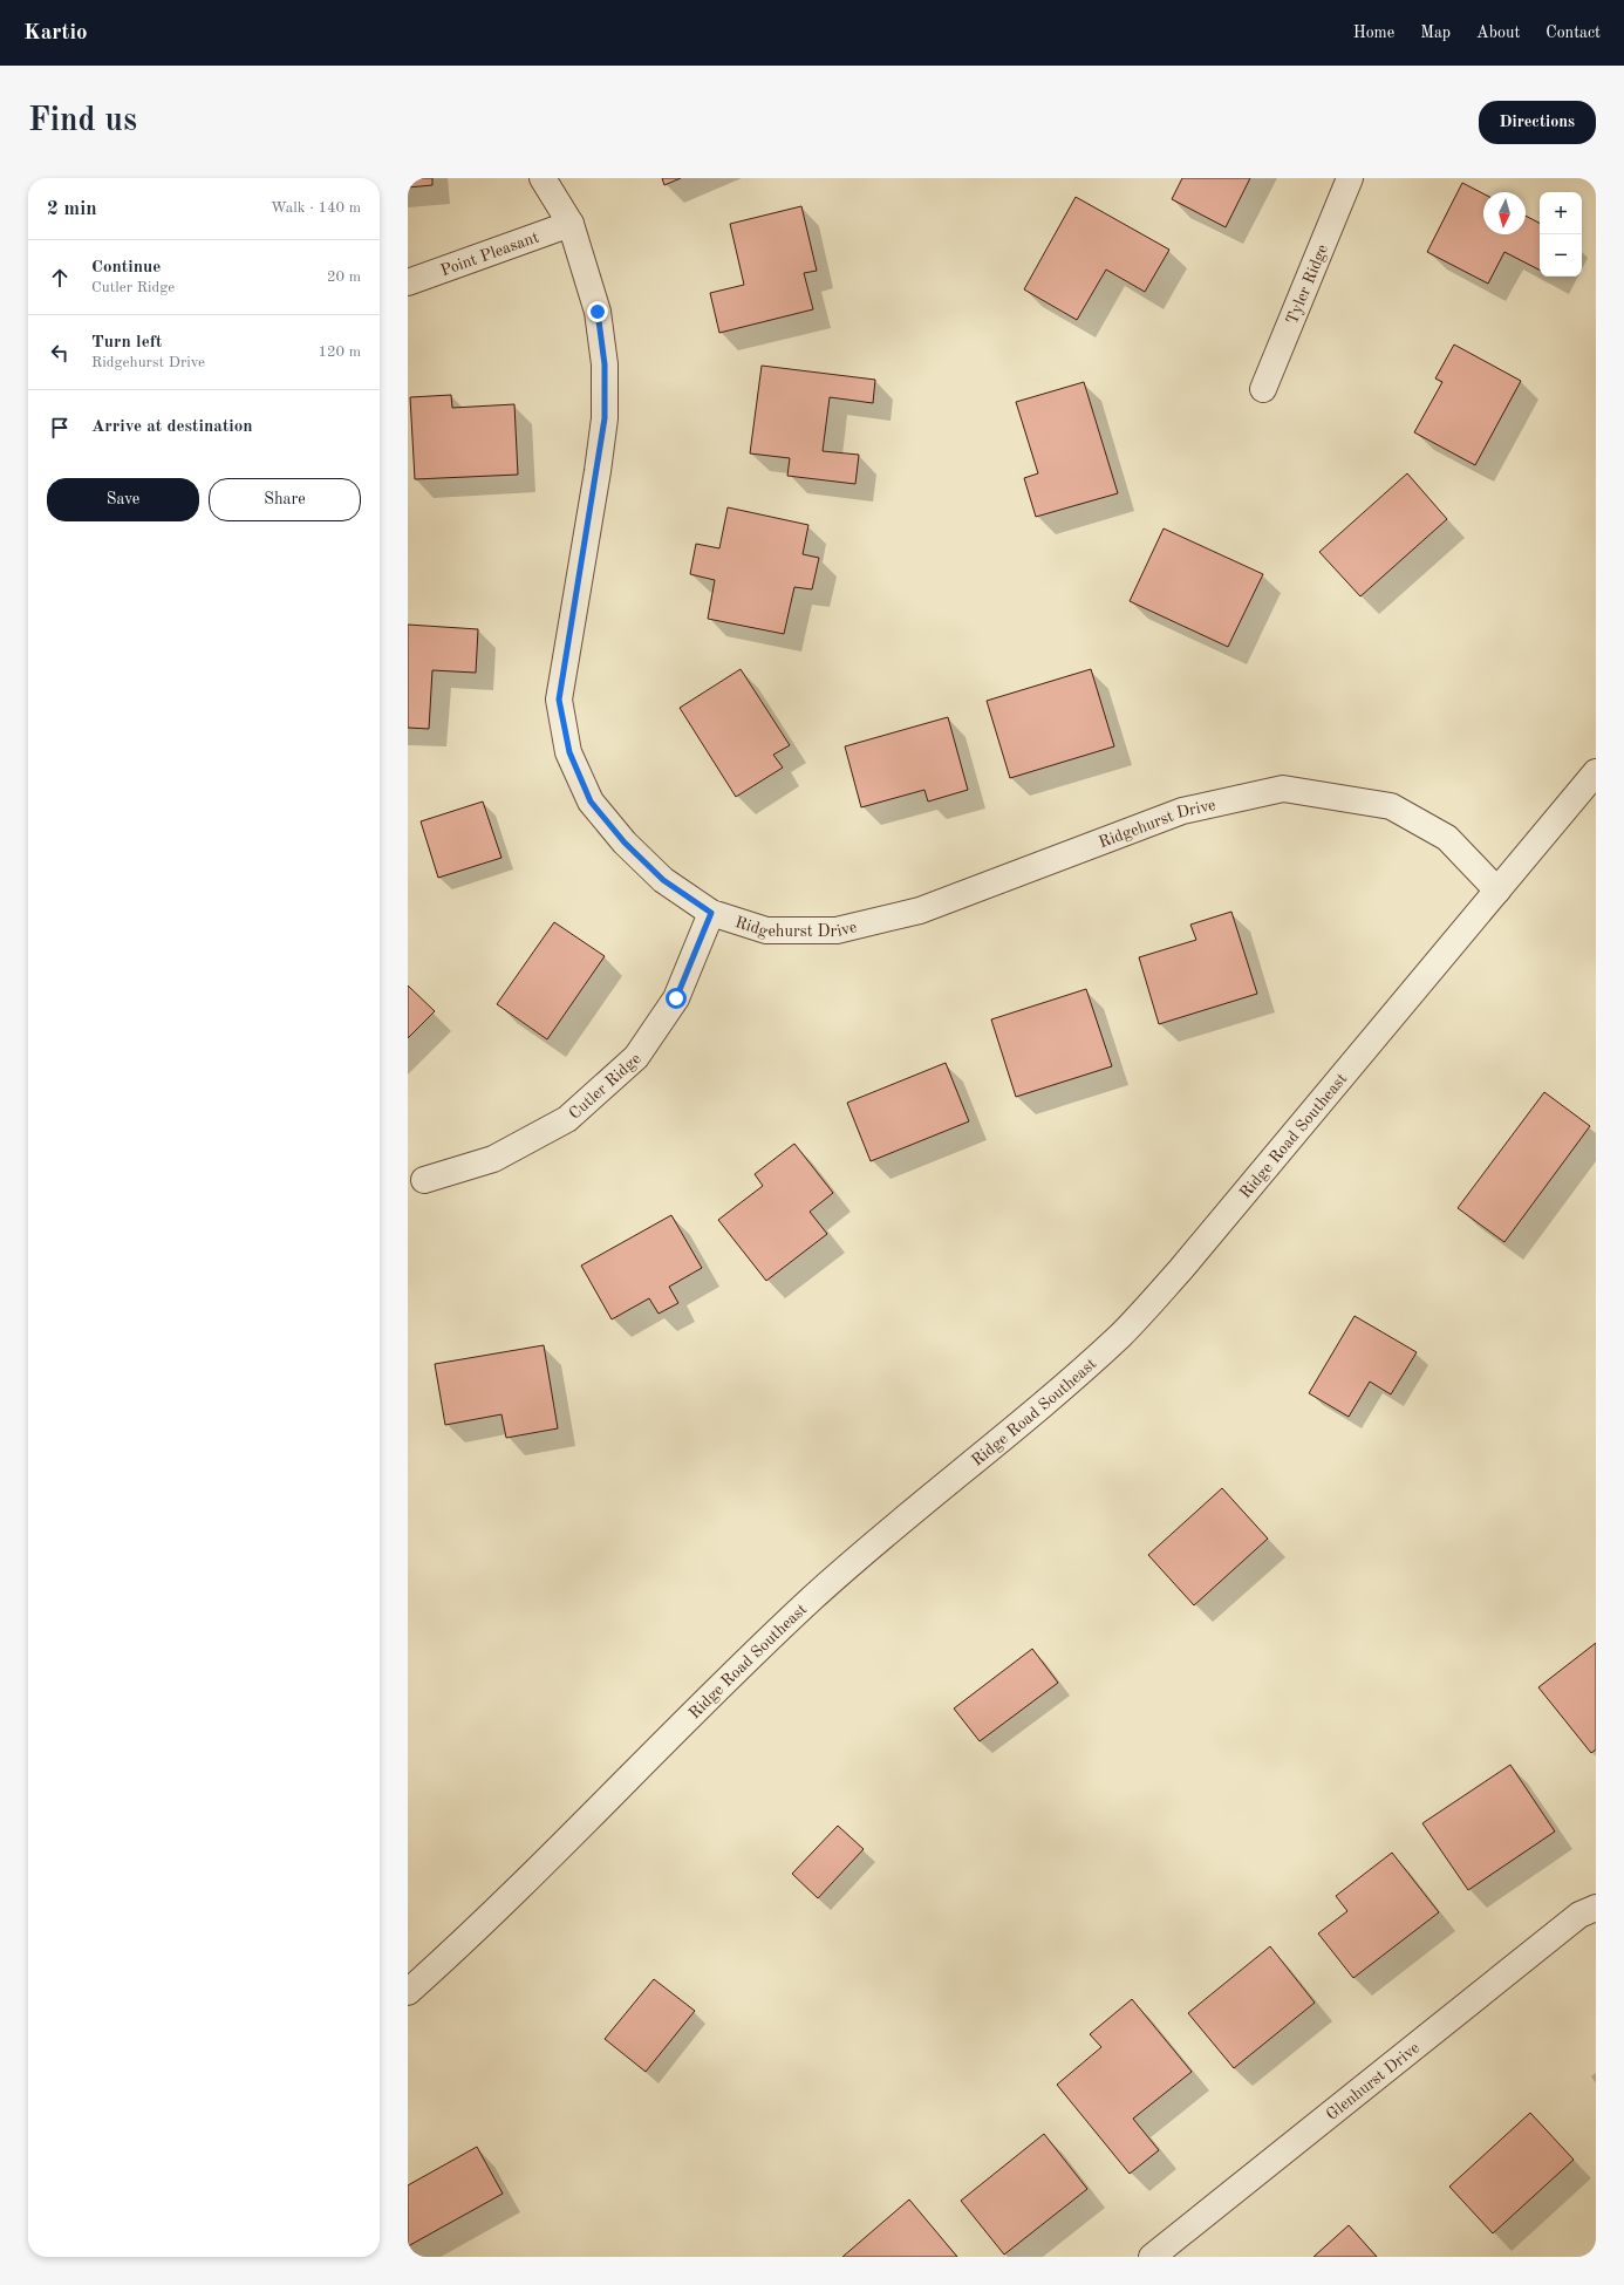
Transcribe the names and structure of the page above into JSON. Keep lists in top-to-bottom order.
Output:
{
  "streets": {
    "street": [
      "Point Pleasant",
      "Tyler Ridge",
      "Ridgehurst Drive",
      "Cutler Ridge",
      "Ridge Road Southeast",
      "Glenhurst Drive"
    ]
  },
  "crossings": [
    ["Point Pleasant", "Ridgehurst Drive"],
    ["Ridgehurst Drive", "Cutler Ridge"],
    ["Ridgehurst Drive", "Ridge Road Southeast"]
  ],
  "north": "bottom",
  "page": {
    "header": "Kartio",
    "nav": [
      "Home",
      "Map",
      "About",
      "Contact"
    ],
    "buttons": [
      "Directions",
      ["Save", "Share"]
    ],
    "title": "Find us",
    "heading": ["2 min", "Walk · 140 m"],
    "map_buttons": ["+", "−"],
    "list": [
      ["Continue", "Cutler Ridge", "20 m"],
      ["Turn left", "Ridgehurst Drive", "120 m"],
      "Arrive at destination"
    ]
  }
}
